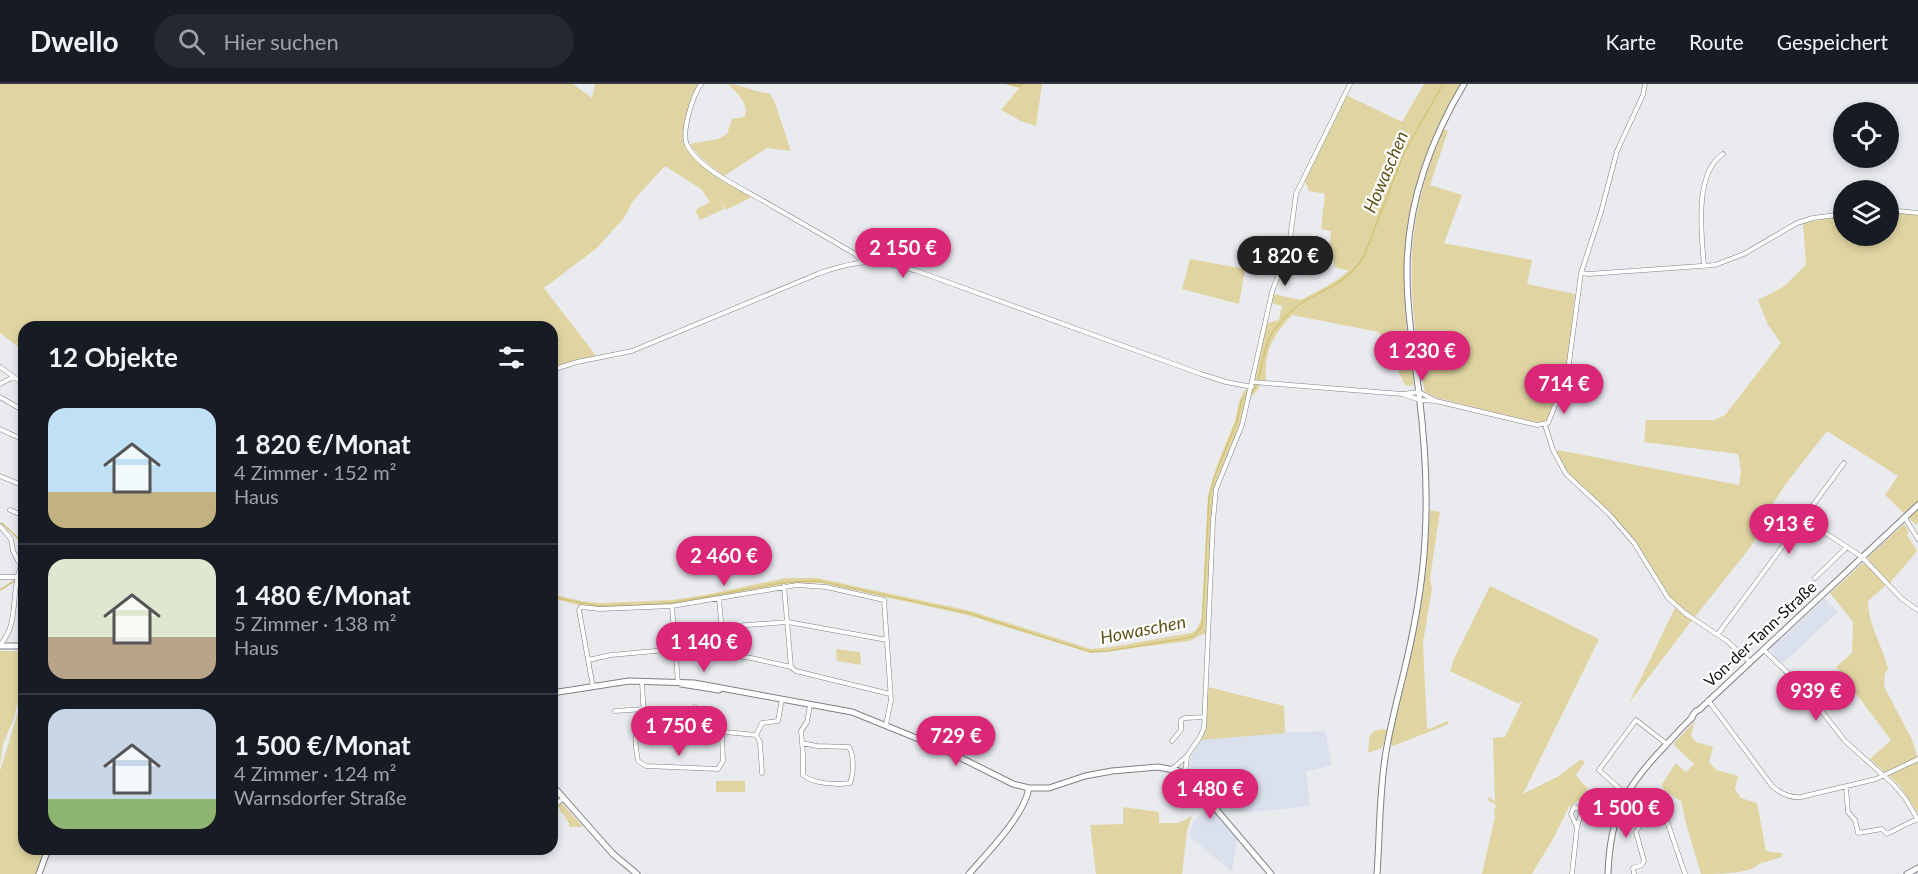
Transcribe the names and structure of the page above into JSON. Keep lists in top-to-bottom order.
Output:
{
  "streets": {
    "street": ["Von-der-Tann-Straße"]
  },
  "water": ["Howaschen"],
  "page": {
    "header": "Dwello",
    "search": "Hier suchen",
    "nav": ["Karte", "Route", "Gespeichert"],
    "price": [
      "2 150 €",
      "1 820 €",
      "1 230 €",
      "714 €",
      "913 €",
      "2 460 €",
      "1 140 €",
      "939 €",
      "1 750 €",
      "729 €",
      "1 480 €",
      "1 500 €"
    ],
    "heading": "12 Objekte",
    "list": [
      {
        "name": "1 820 €/Monat",
        "note": "4 Zimmer · 152 m² · Haus"
      },
      {
        "name": "1 480 €/Monat",
        "note": "5 Zimmer · 138 m² · Haus"
      },
      {
        "name": "1 500 €/Monat",
        "note": "4 Zimmer · 124 m² · Warnsdorfer Straße"
      }
    ]
  }
}
